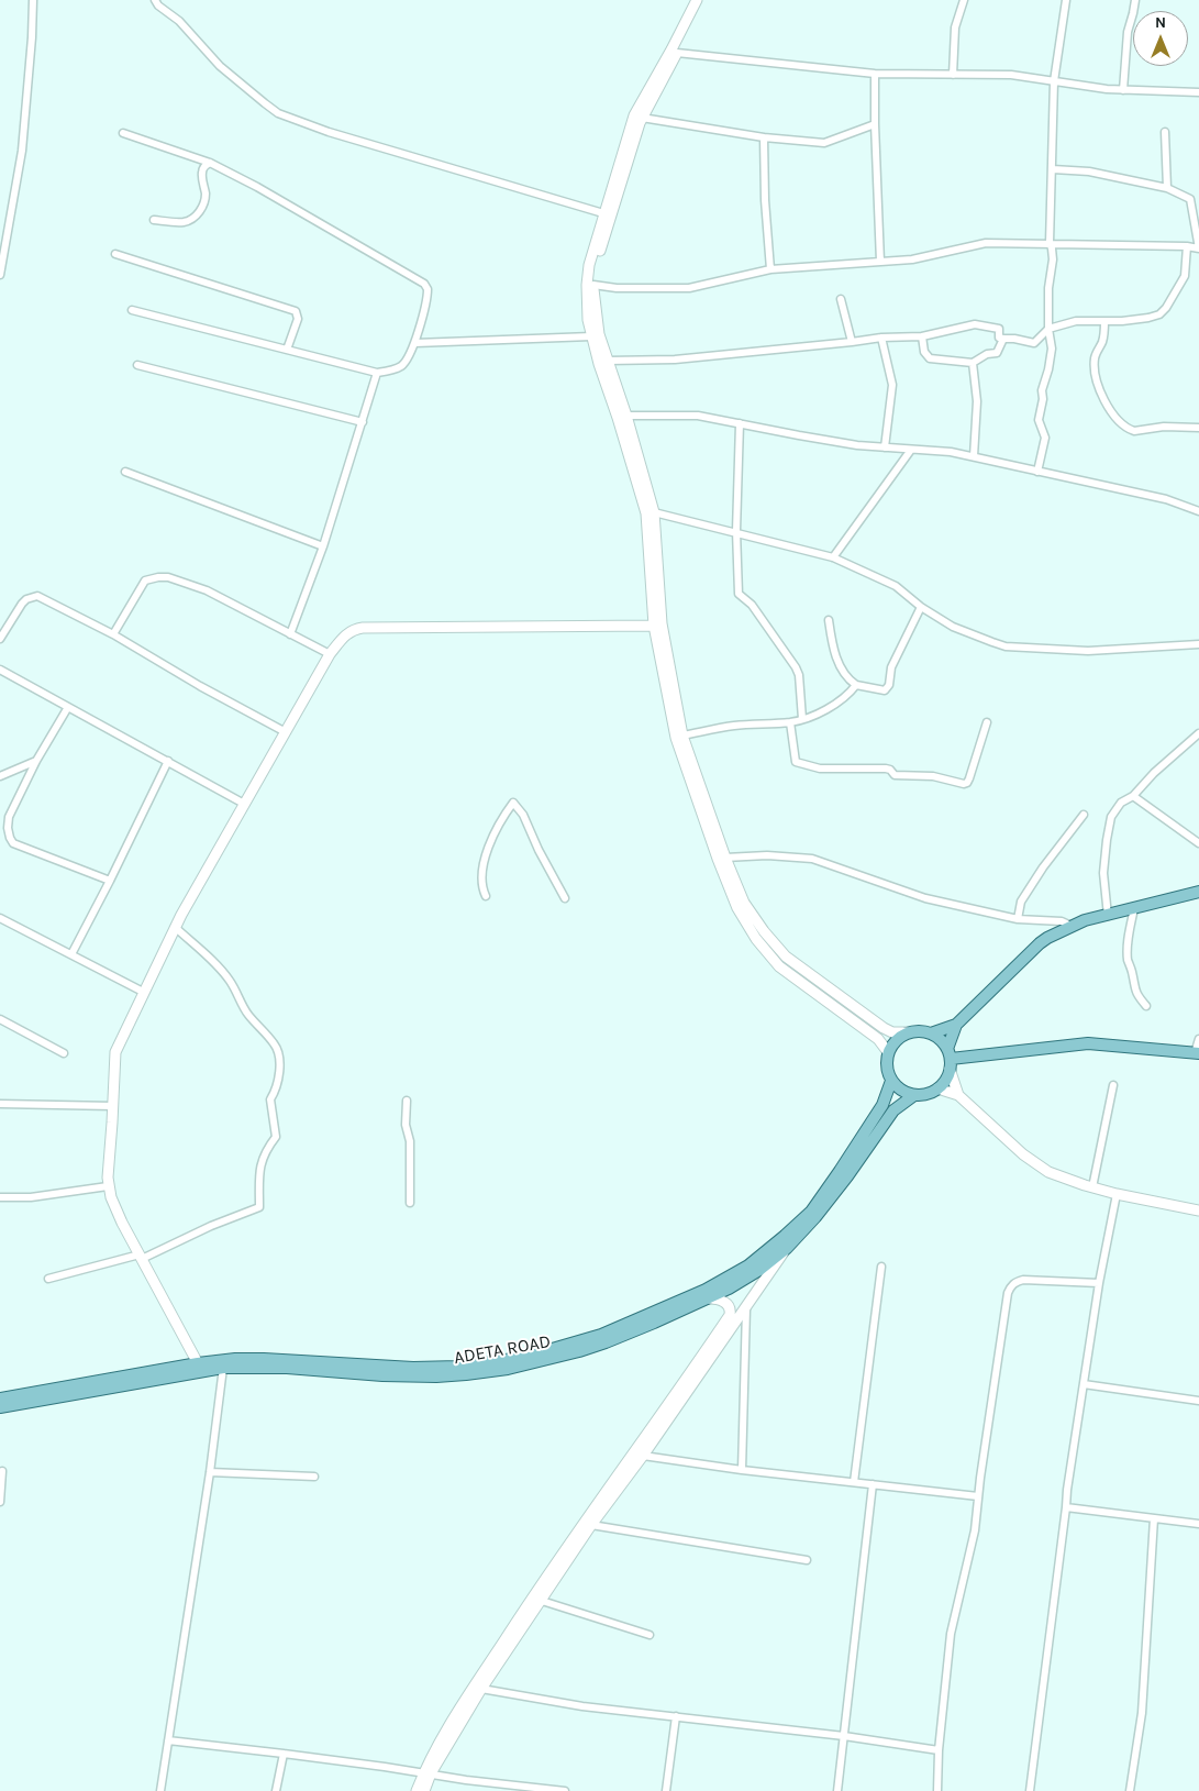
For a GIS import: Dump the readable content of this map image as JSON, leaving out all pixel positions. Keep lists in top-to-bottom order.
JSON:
{
  "streets": {
    "main road": ["ADETA ROAD"]
  },
  "north": "top"
}
